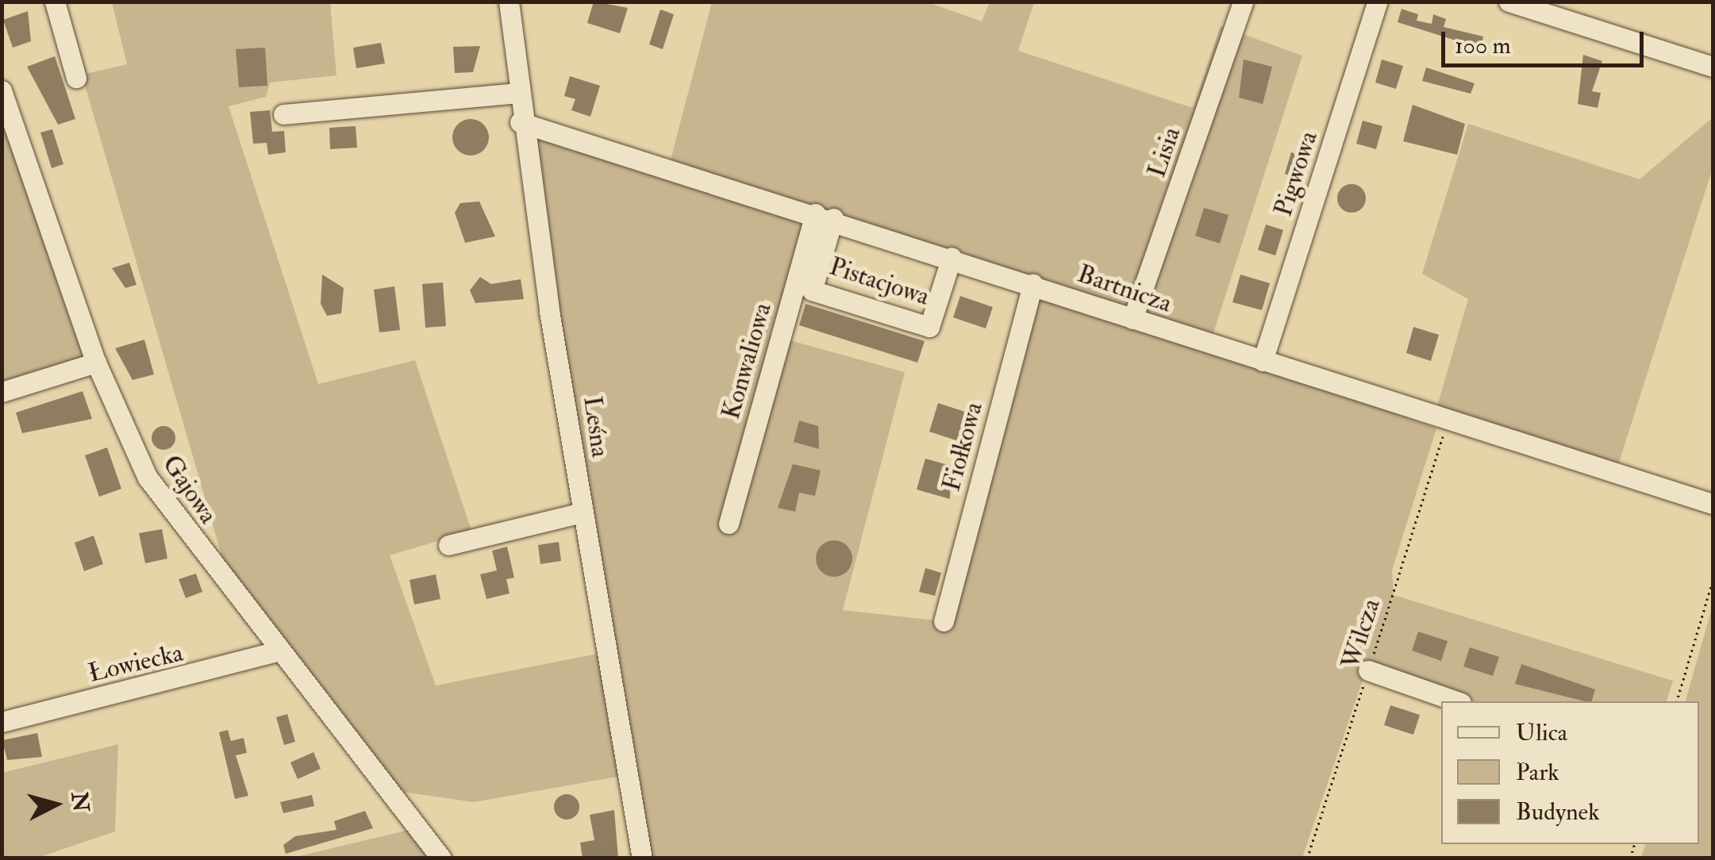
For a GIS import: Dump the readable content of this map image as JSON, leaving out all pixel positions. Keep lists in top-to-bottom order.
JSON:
{
  "streets": {
    "street": [
      "Lisia",
      "Pigwowa",
      "Pistacjowa",
      "Bartnicza",
      "Konwaliowa",
      "Leśna",
      "Fiołkowa",
      "Gajowa",
      "Łowiecka"
    ],
    "path": ["Wilcza"]
  },
  "crossings": [
    ["Lisia", "Bartnicza"],
    ["Pigwowa", "Bartnicza"],
    ["Pistacjowa", "Bartnicza"],
    ["Pistacjowa", "Konwaliowa"],
    ["Bartnicza", "Konwaliowa"],
    ["Bartnicza", "Leśna"],
    ["Bartnicza", "Fiołkowa"],
    ["Bartnicza", "Wilcza"],
    ["Gajowa", "Łowiecka"]
  ],
  "legend": ["Ulica", "Park", "Budynek"],
  "scale_bar": "100 m",
  "north": "right"
}
